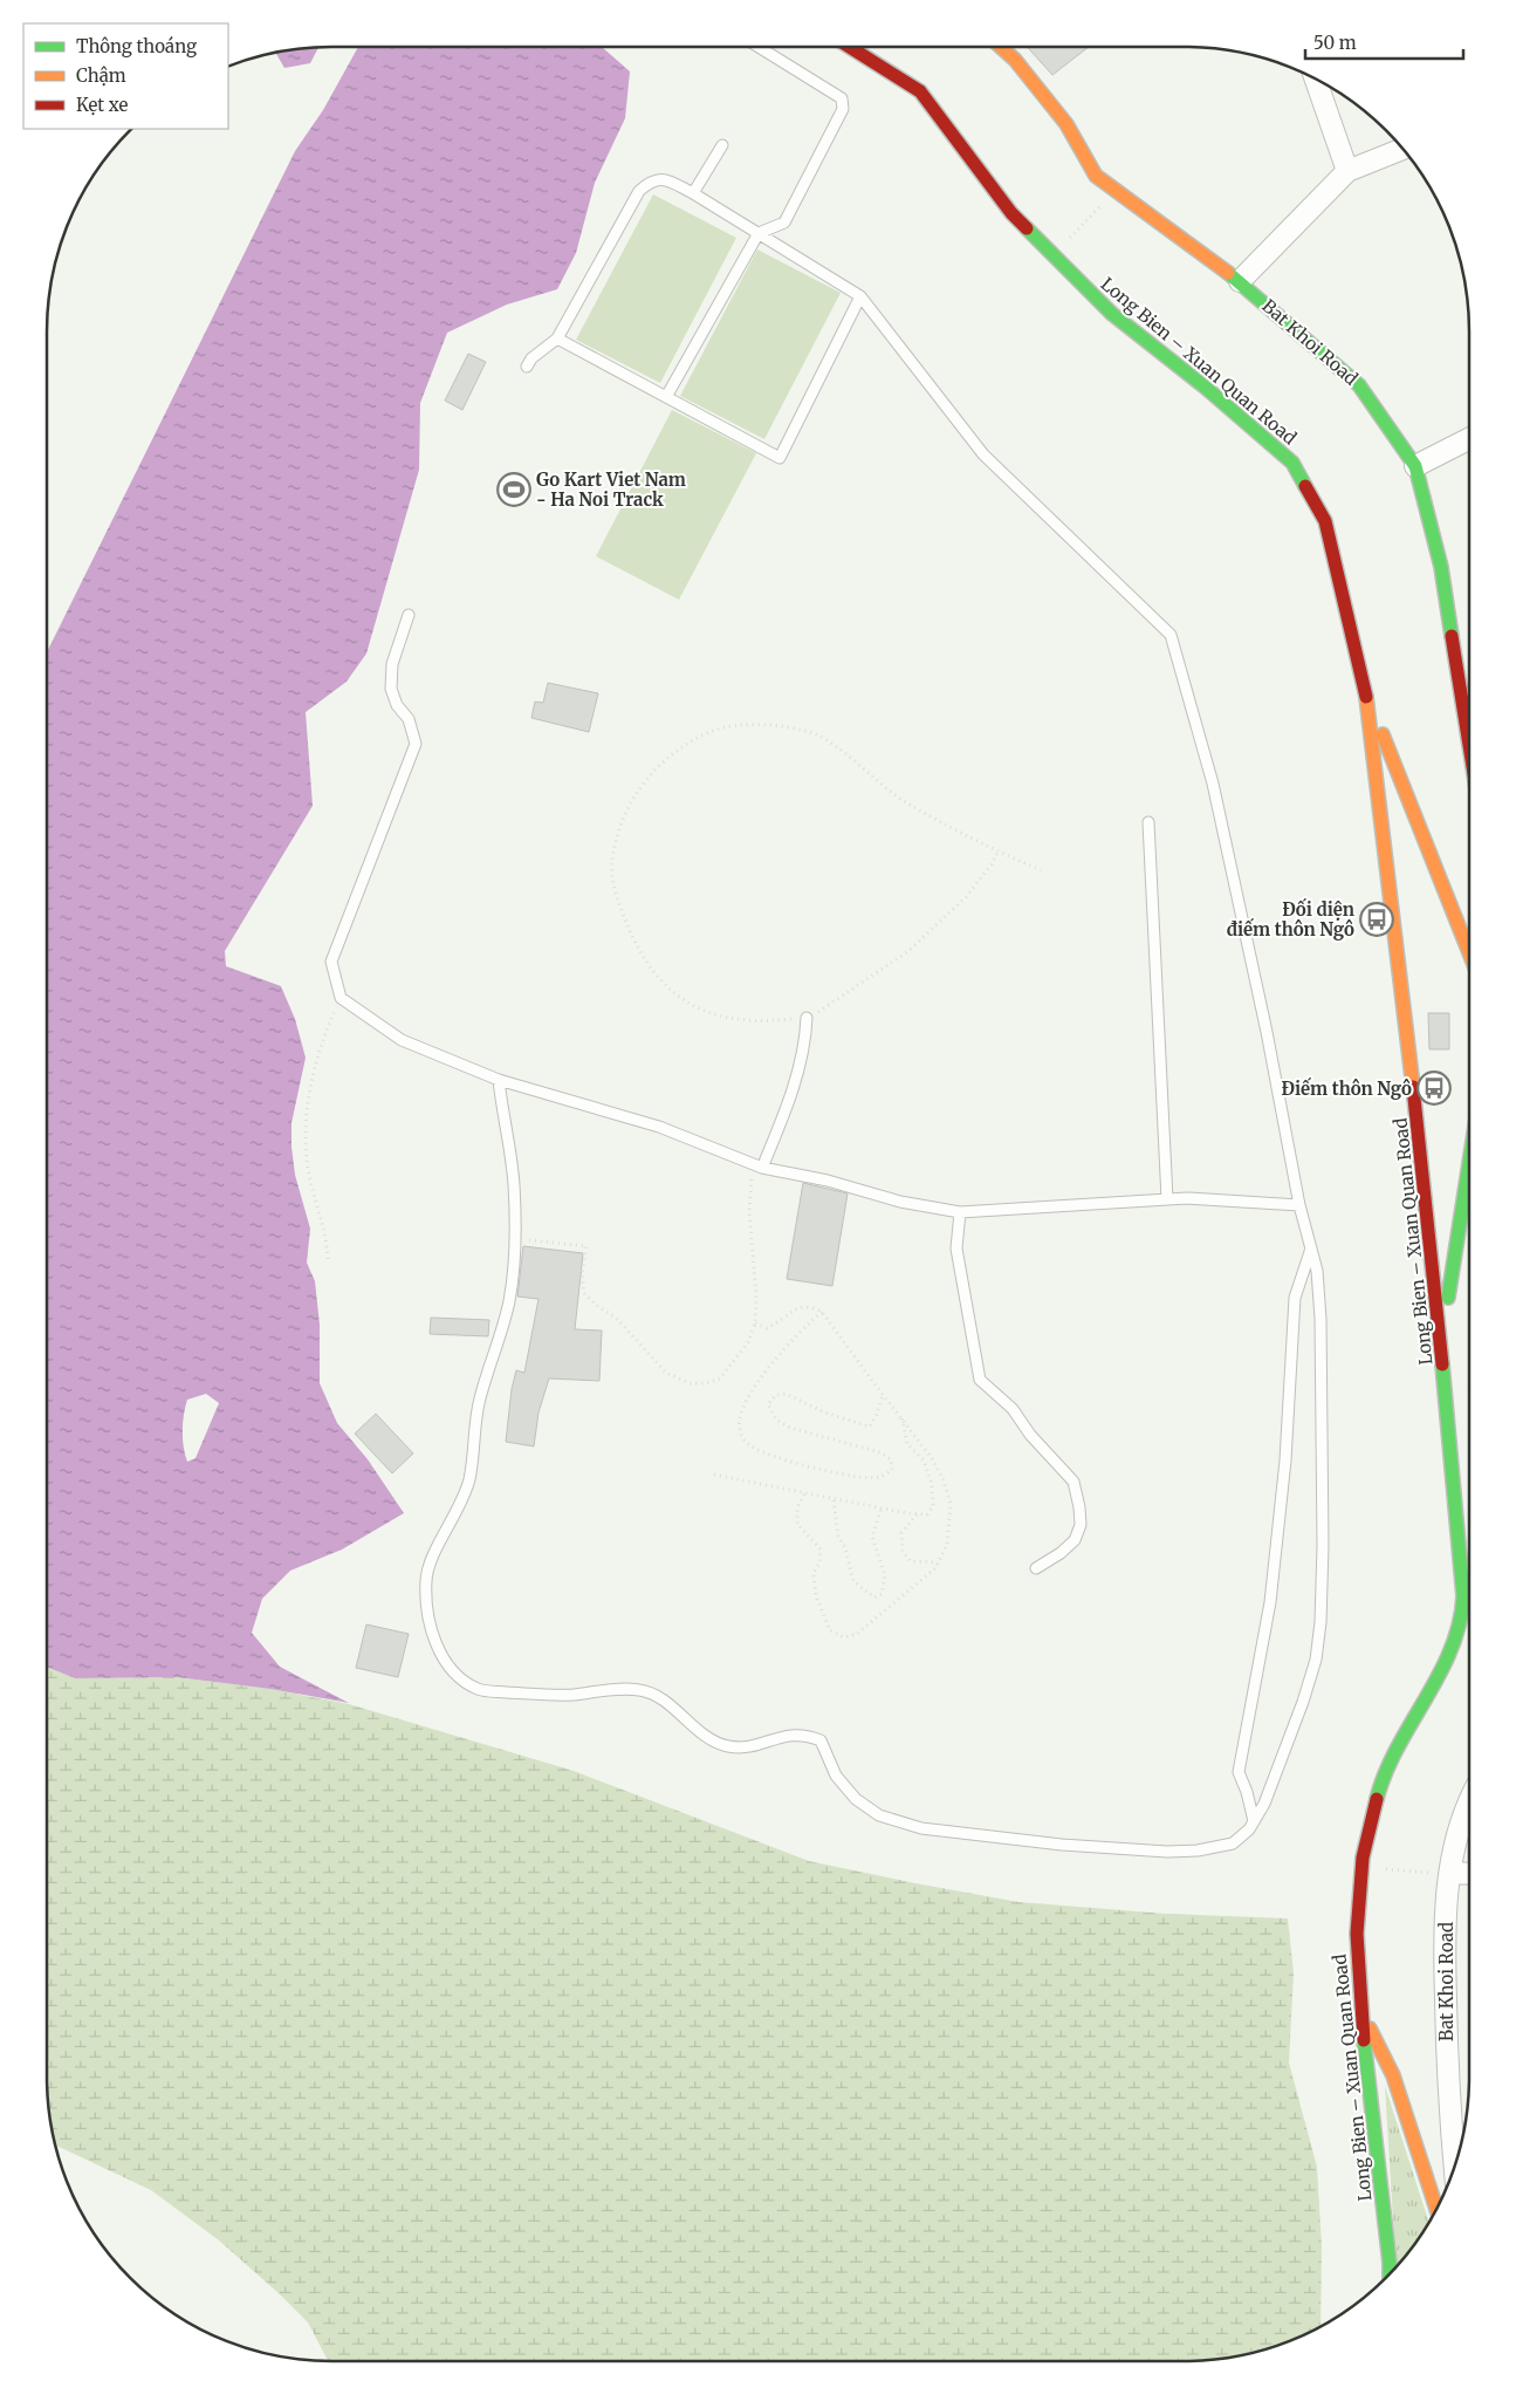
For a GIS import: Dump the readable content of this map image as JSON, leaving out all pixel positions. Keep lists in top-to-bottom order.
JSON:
{
  "streets": {
    "main road": ["Bat Khoi Road", "Long Bien – Xuan Quan Road"]
  },
  "places": {
    "sports": ["Go Kart Viet Nam - Ha Noi Track"],
    "bus stop": ["Đối diện điếm thôn Ngô", "Điếm thôn Ngô"]
  },
  "legend": ["Thông thoáng", "Chậm", "Kẹt xe"],
  "scale_bar": "50 m"
}
